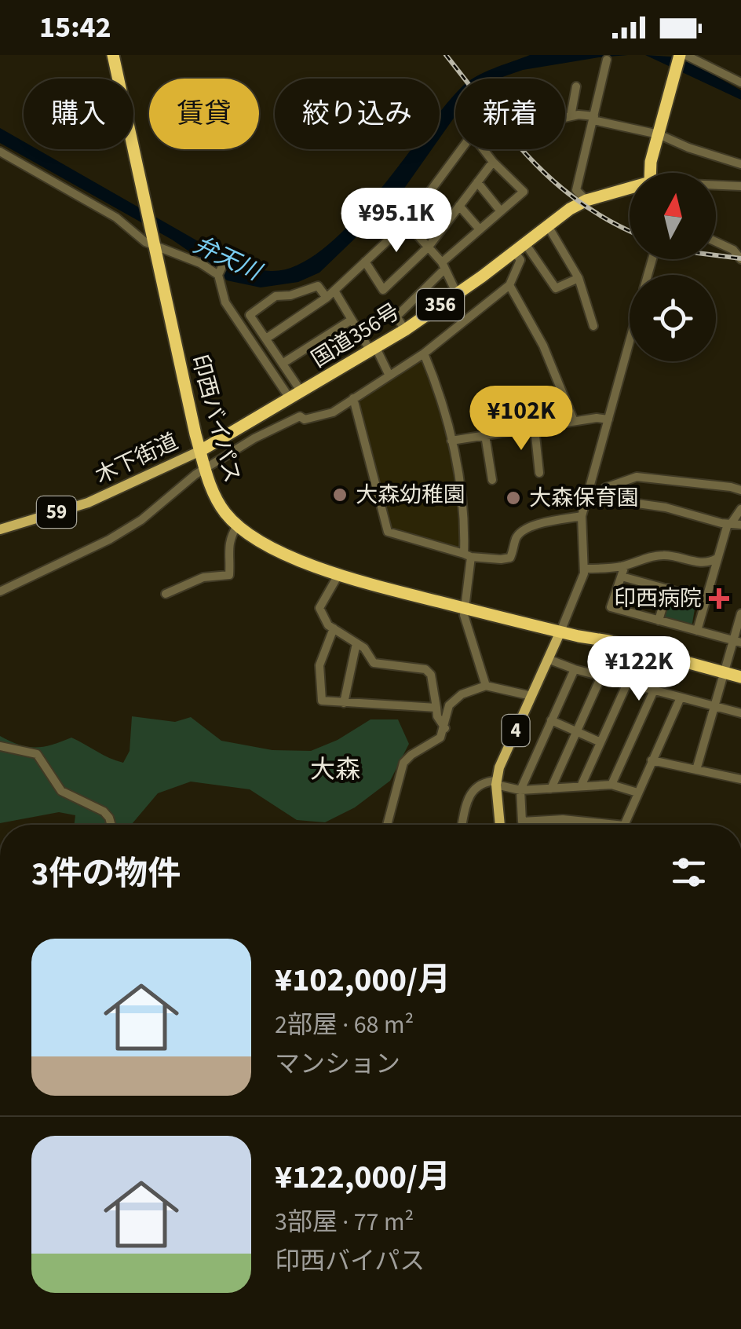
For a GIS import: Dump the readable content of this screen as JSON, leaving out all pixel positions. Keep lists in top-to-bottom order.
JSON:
{
  "streets": {
    "highway": ["356", "国道356号", "印西バイパス"],
    "main road": ["木下街道", "59", "4"]
  },
  "crossings": [
    ["国道356号", "印西バイパス"],
    ["国道356号", "木下街道"],
    ["印西バイパス", "木下街道"],
    ["印西バイパス", "4"]
  ],
  "districts": ["大森"],
  "water": ["弁天川"],
  "places": {
    "other": ["大森幼稚園", "大森保育園"],
    "health": ["印西病院"]
  },
  "north": "top",
  "page": {
    "status": "15:42",
    "chip": [
      "購入",
      "賃貸",
      "絞り込み",
      "新着"
    ],
    "price": ["¥95.1K", "¥102K", "¥122K"],
    "heading": "3件の物件",
    "list": [
      {
        "name": "¥102,000/月",
        "note": "2部屋 · 68 m² · マンション"
      },
      {
        "name": "¥122,000/月",
        "note": "3部屋 · 77 m² · 印西バイパス"
      }
    ]
  }
}
